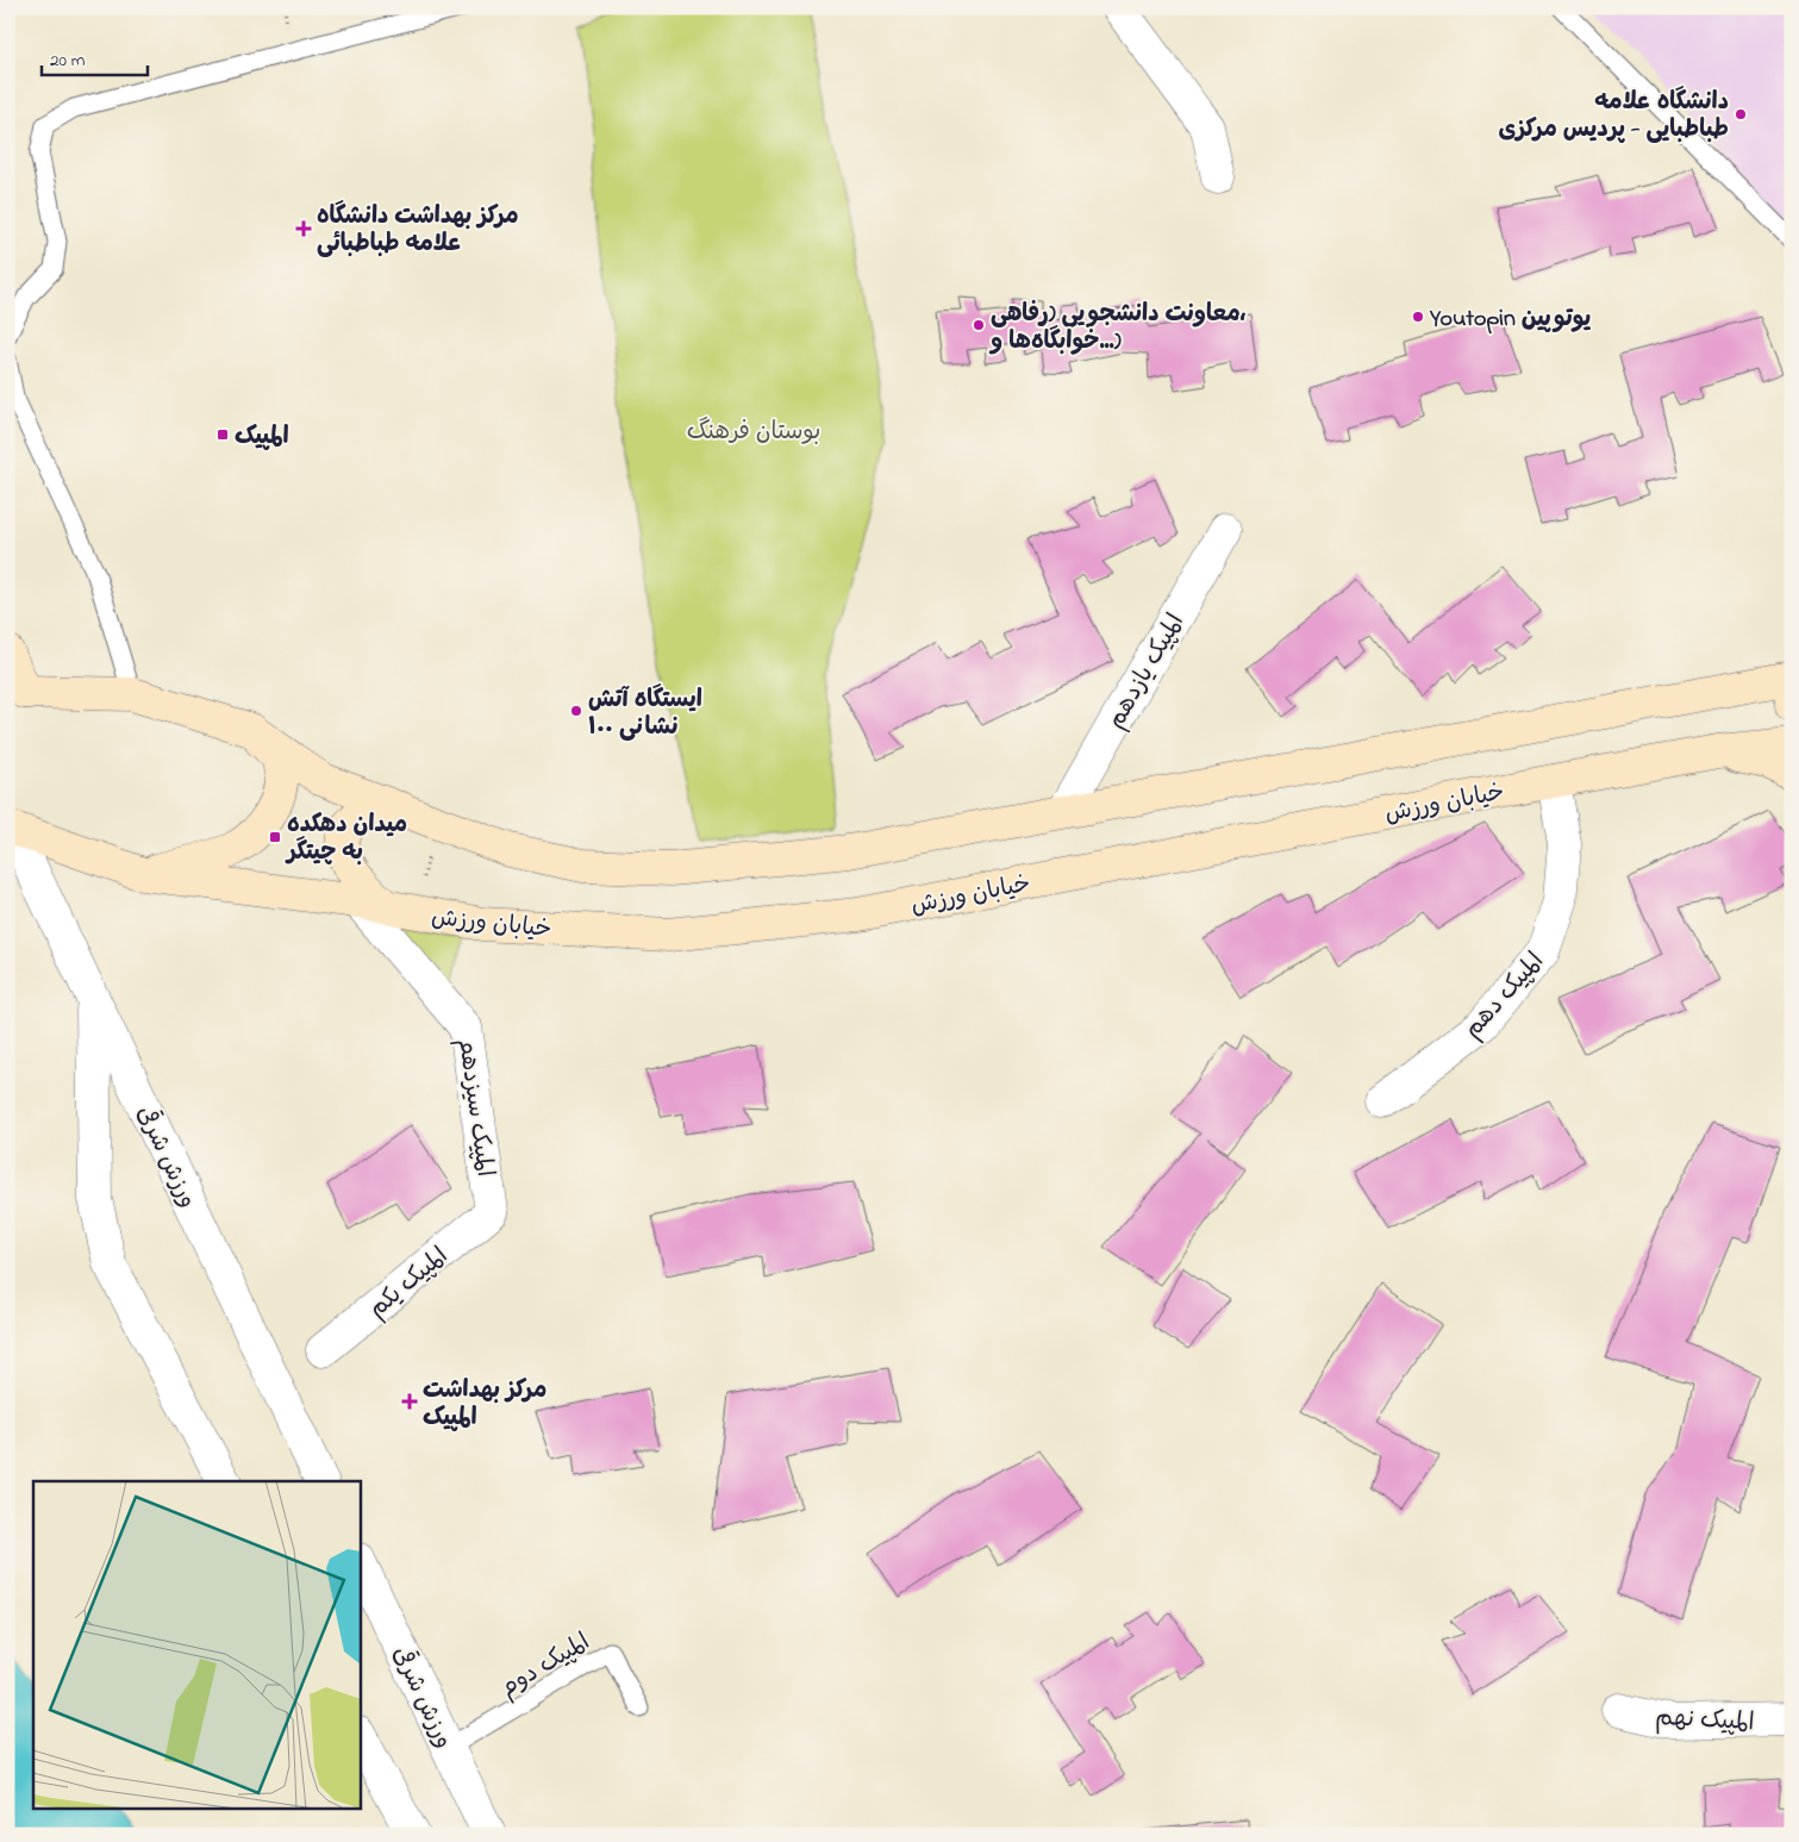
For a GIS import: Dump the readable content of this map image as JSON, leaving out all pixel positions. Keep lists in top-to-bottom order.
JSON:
{
  "streets": {
    "main road": ["خیابان ورزش"],
    "street": [
      "المپیک یازدهم",
      "المپیک دهم",
      "المپیک سیزدهم",
      "ورزش شرقی",
      "المپیک یکم",
      "المپیک نهم"
    ],
    "lane": ["المپیک دوم"]
  },
  "crossings": [
    ["خیابان ورزش", "المپیک دهم"],
    ["خیابان ورزش", "المپیک سیزدهم"],
    ["خیابان ورزش", "ورزش شرقی"],
    ["المپیک سیزدهم", "المپیک یکم"],
    ["ورزش شرقی", "المپیک دوم"]
  ],
  "parks": ["بوستان فرهنگ"],
  "places": {
    "other": [
      "دانشگاه علامه طباطبایی - پردیس مرکزی",
      "Youtopin یوتوپین",
      "معاونت دانشجویی (رفاهی، خوابگاه‌ها و...)",
      "ایستگاه آتش نشانی ۱۰۰"
    ],
    "health": ["مرکز بهداشت دانشگاه علامه طباطبائی", "مرکز بهداشت المپیک"],
    "transit": ["المپیک", "میدان دهکده به چیتگر"]
  },
  "scale_bar": "20 m"
}
